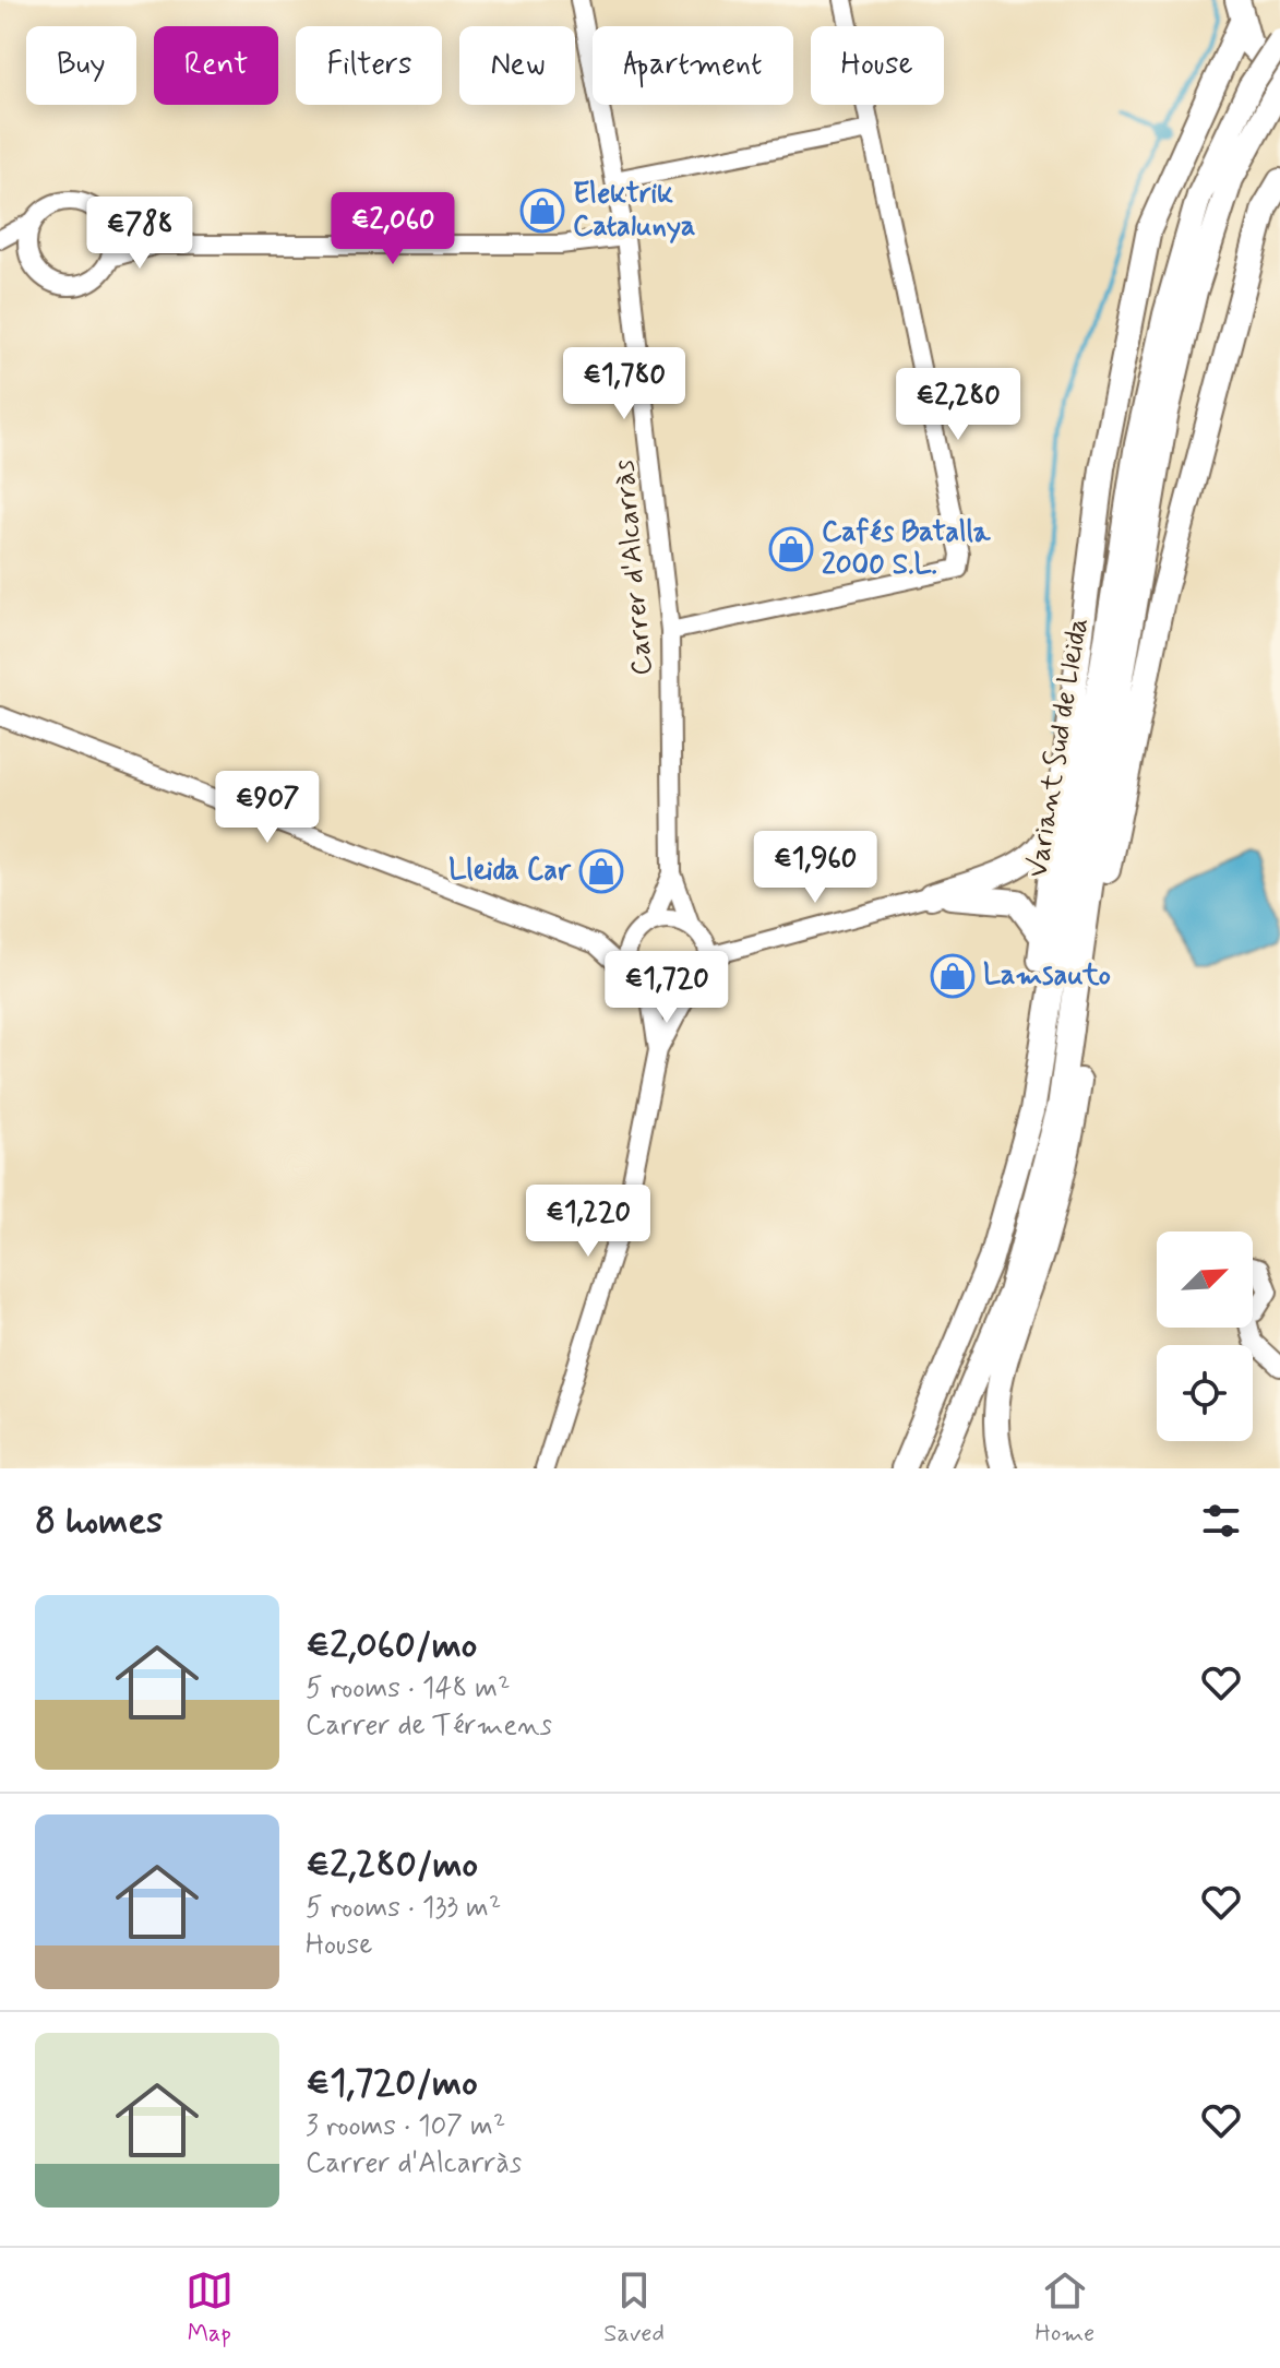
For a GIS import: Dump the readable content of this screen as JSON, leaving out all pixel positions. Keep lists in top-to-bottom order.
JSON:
{
  "streets": {
    "highway": ["Variant Sud de Lleida"],
    "street": ["Carrer d'Alcarràs"]
  },
  "places": {
    "shop": [
      "Elektrik Catalunya",
      "Cafés Batalla 2000 S.L.",
      "Lleida Car",
      "Lamsauto"
    ]
  },
  "north": "top right",
  "page": {
    "chip": [
      "Buy",
      "Rent",
      "Filters",
      "New",
      "Apartment",
      "House"
    ],
    "price": [
      "€2,060",
      "€788",
      "€1,780",
      "€2,280",
      "€907",
      "€1,960",
      "€1,720",
      "€1,220"
    ],
    "heading": "8 homes",
    "list": [
      {
        "name": "€2,060/mo",
        "note": "5 rooms · 148 m² · Carrer de Térmens"
      },
      {
        "name": "€2,280/mo",
        "note": "5 rooms · 133 m² · House"
      },
      {
        "name": "€1,720/mo",
        "note": "3 rooms · 107 m² · Carrer d'Alcarràs"
      }
    ],
    "tabs": ["Map", "Saved", "Home"]
  }
}
